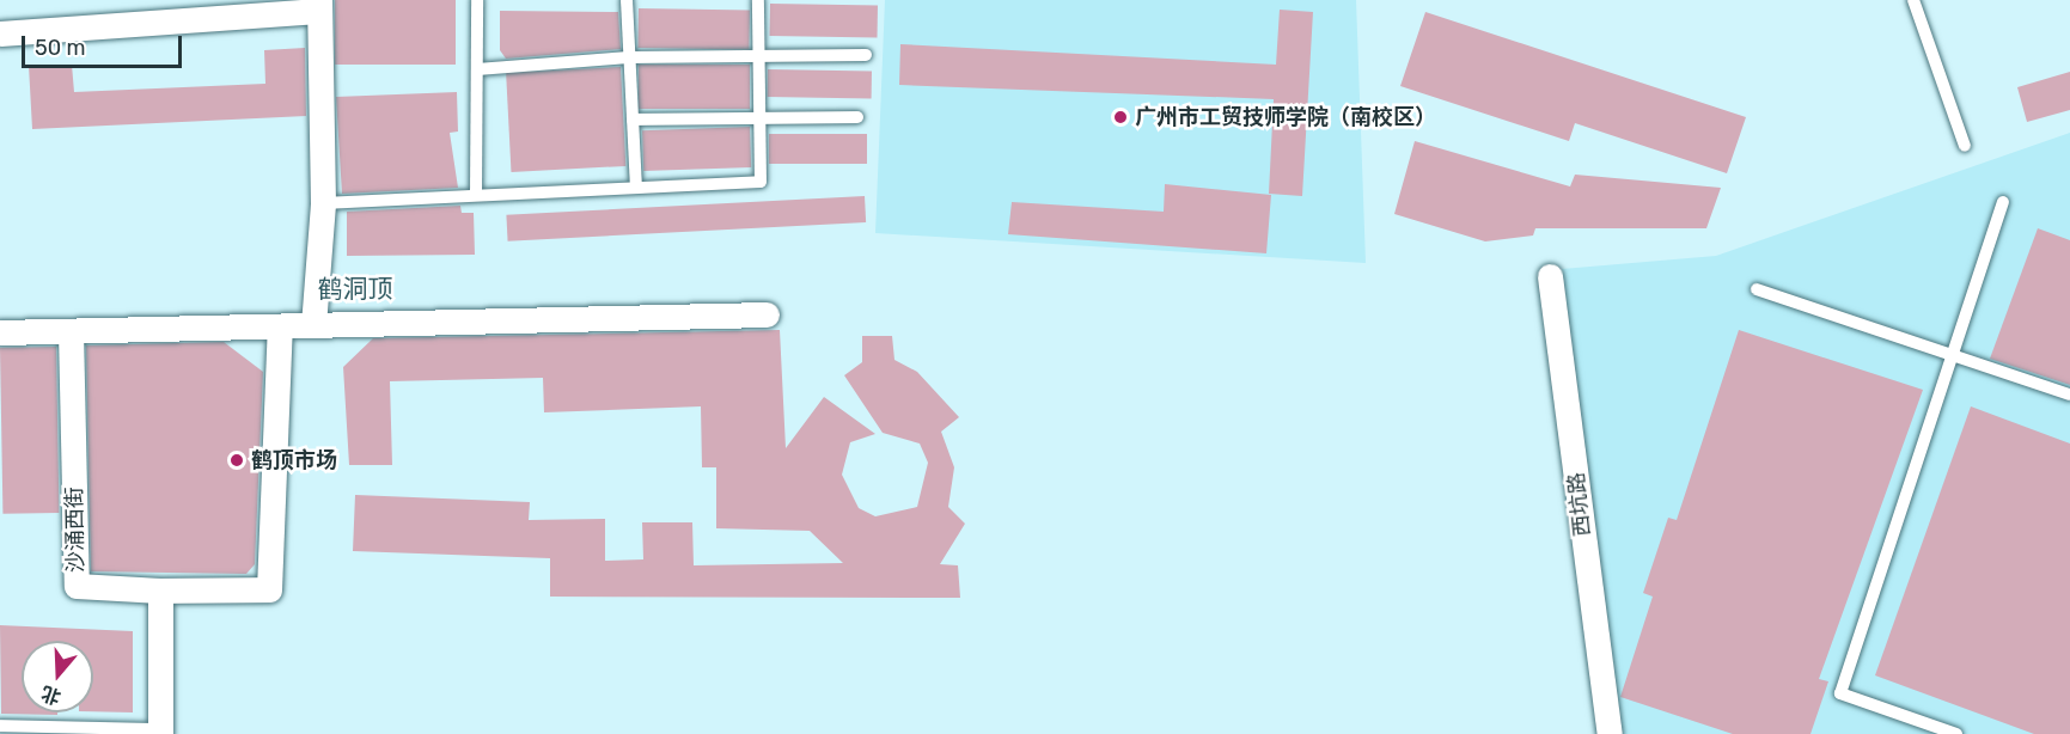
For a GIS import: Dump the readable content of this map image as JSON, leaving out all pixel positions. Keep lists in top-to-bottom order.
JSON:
{
  "streets": {
    "street": ["西坑路", "沙涌西街"]
  },
  "districts": ["鹤洞顶"],
  "places": ["广州市工贸技师学院（南校区）", "鹤顶市场"],
  "scale_bar": "50 m",
  "north": "bottom"
}
